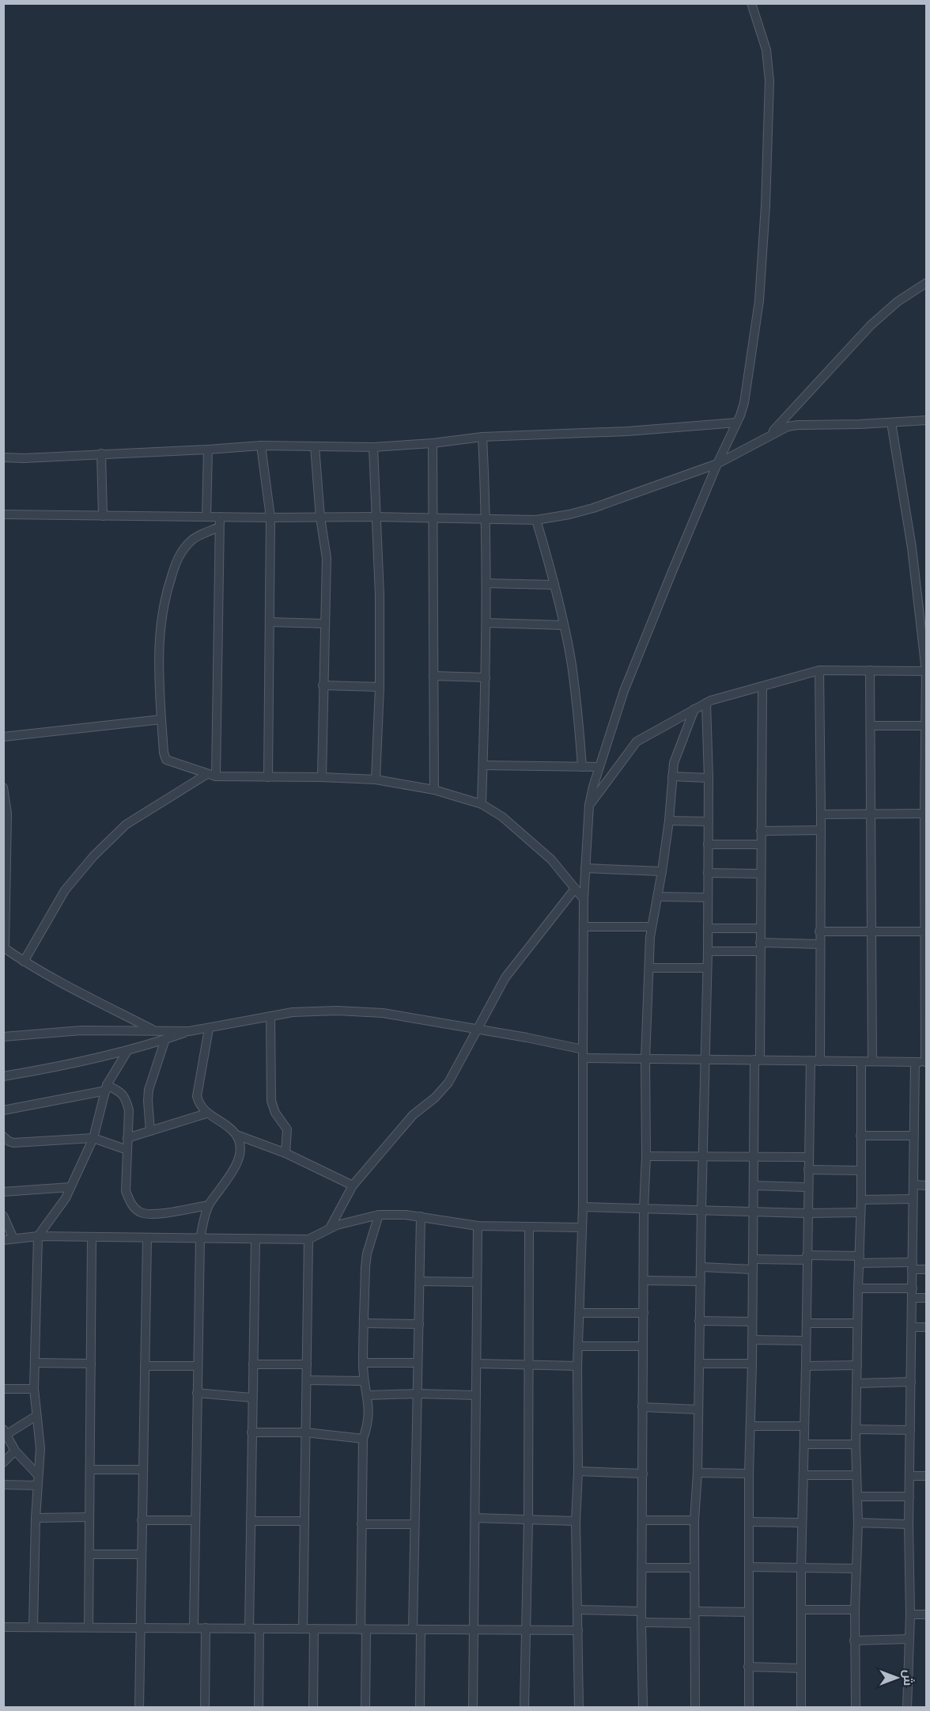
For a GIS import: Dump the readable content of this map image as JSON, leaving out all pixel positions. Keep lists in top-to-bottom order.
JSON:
{
  "north": "right"
}
